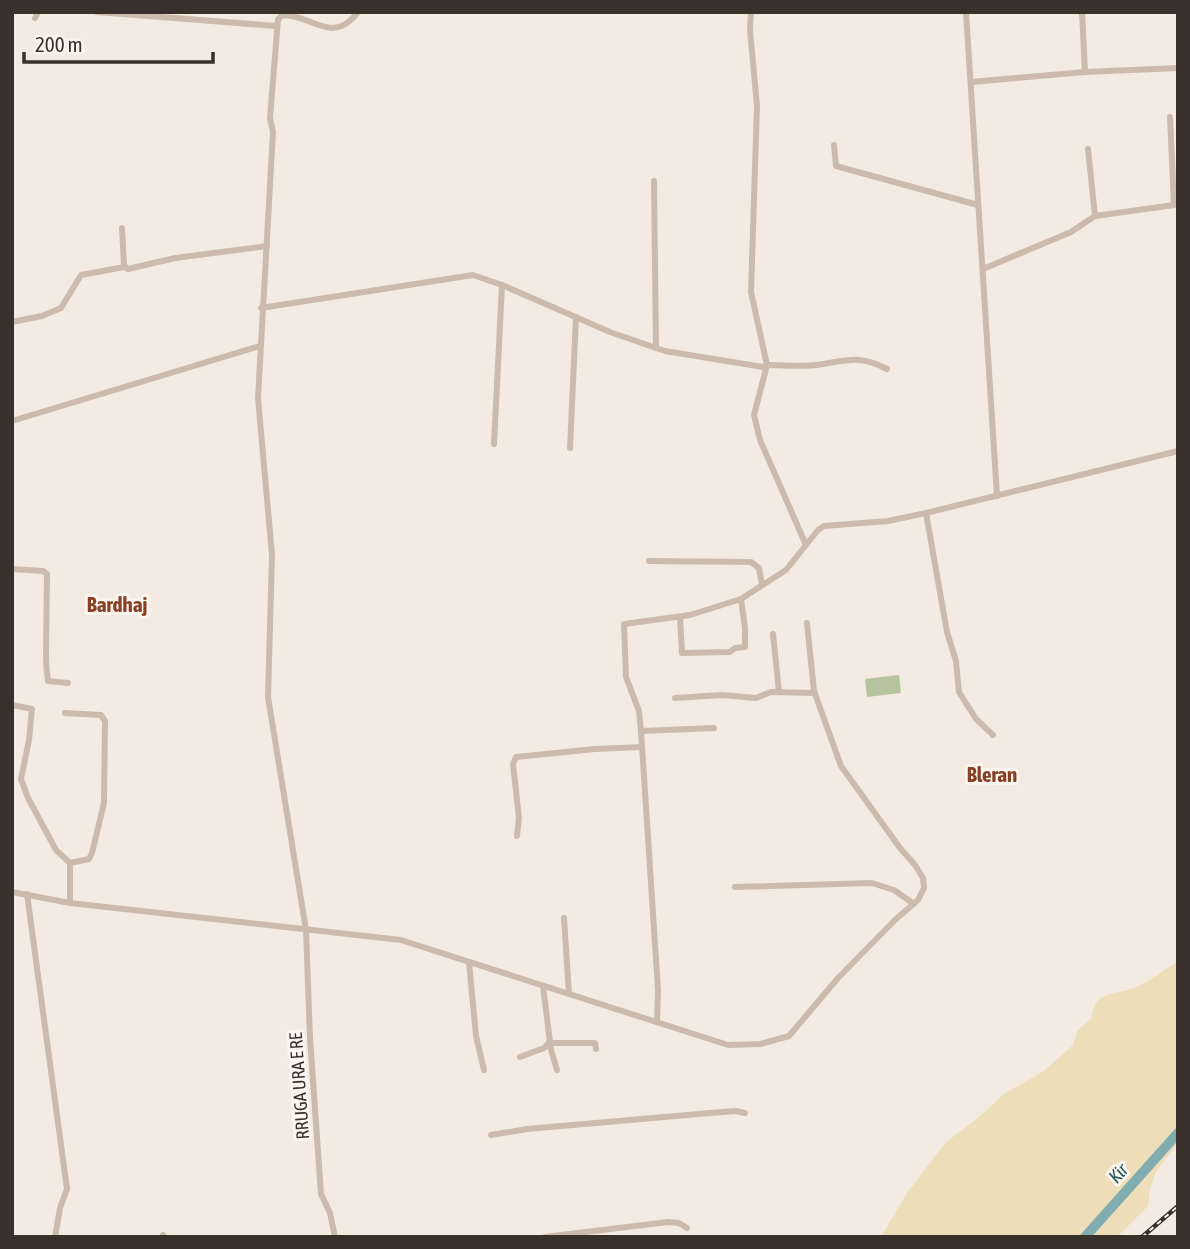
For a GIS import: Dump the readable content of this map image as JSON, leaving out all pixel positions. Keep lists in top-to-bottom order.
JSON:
{
  "streets": {
    "street": ["RRUGA URA E RE"]
  },
  "districts": ["Bardhaj", "Bleran"],
  "water": ["Kir"],
  "scale_bar": "200 m"
}
